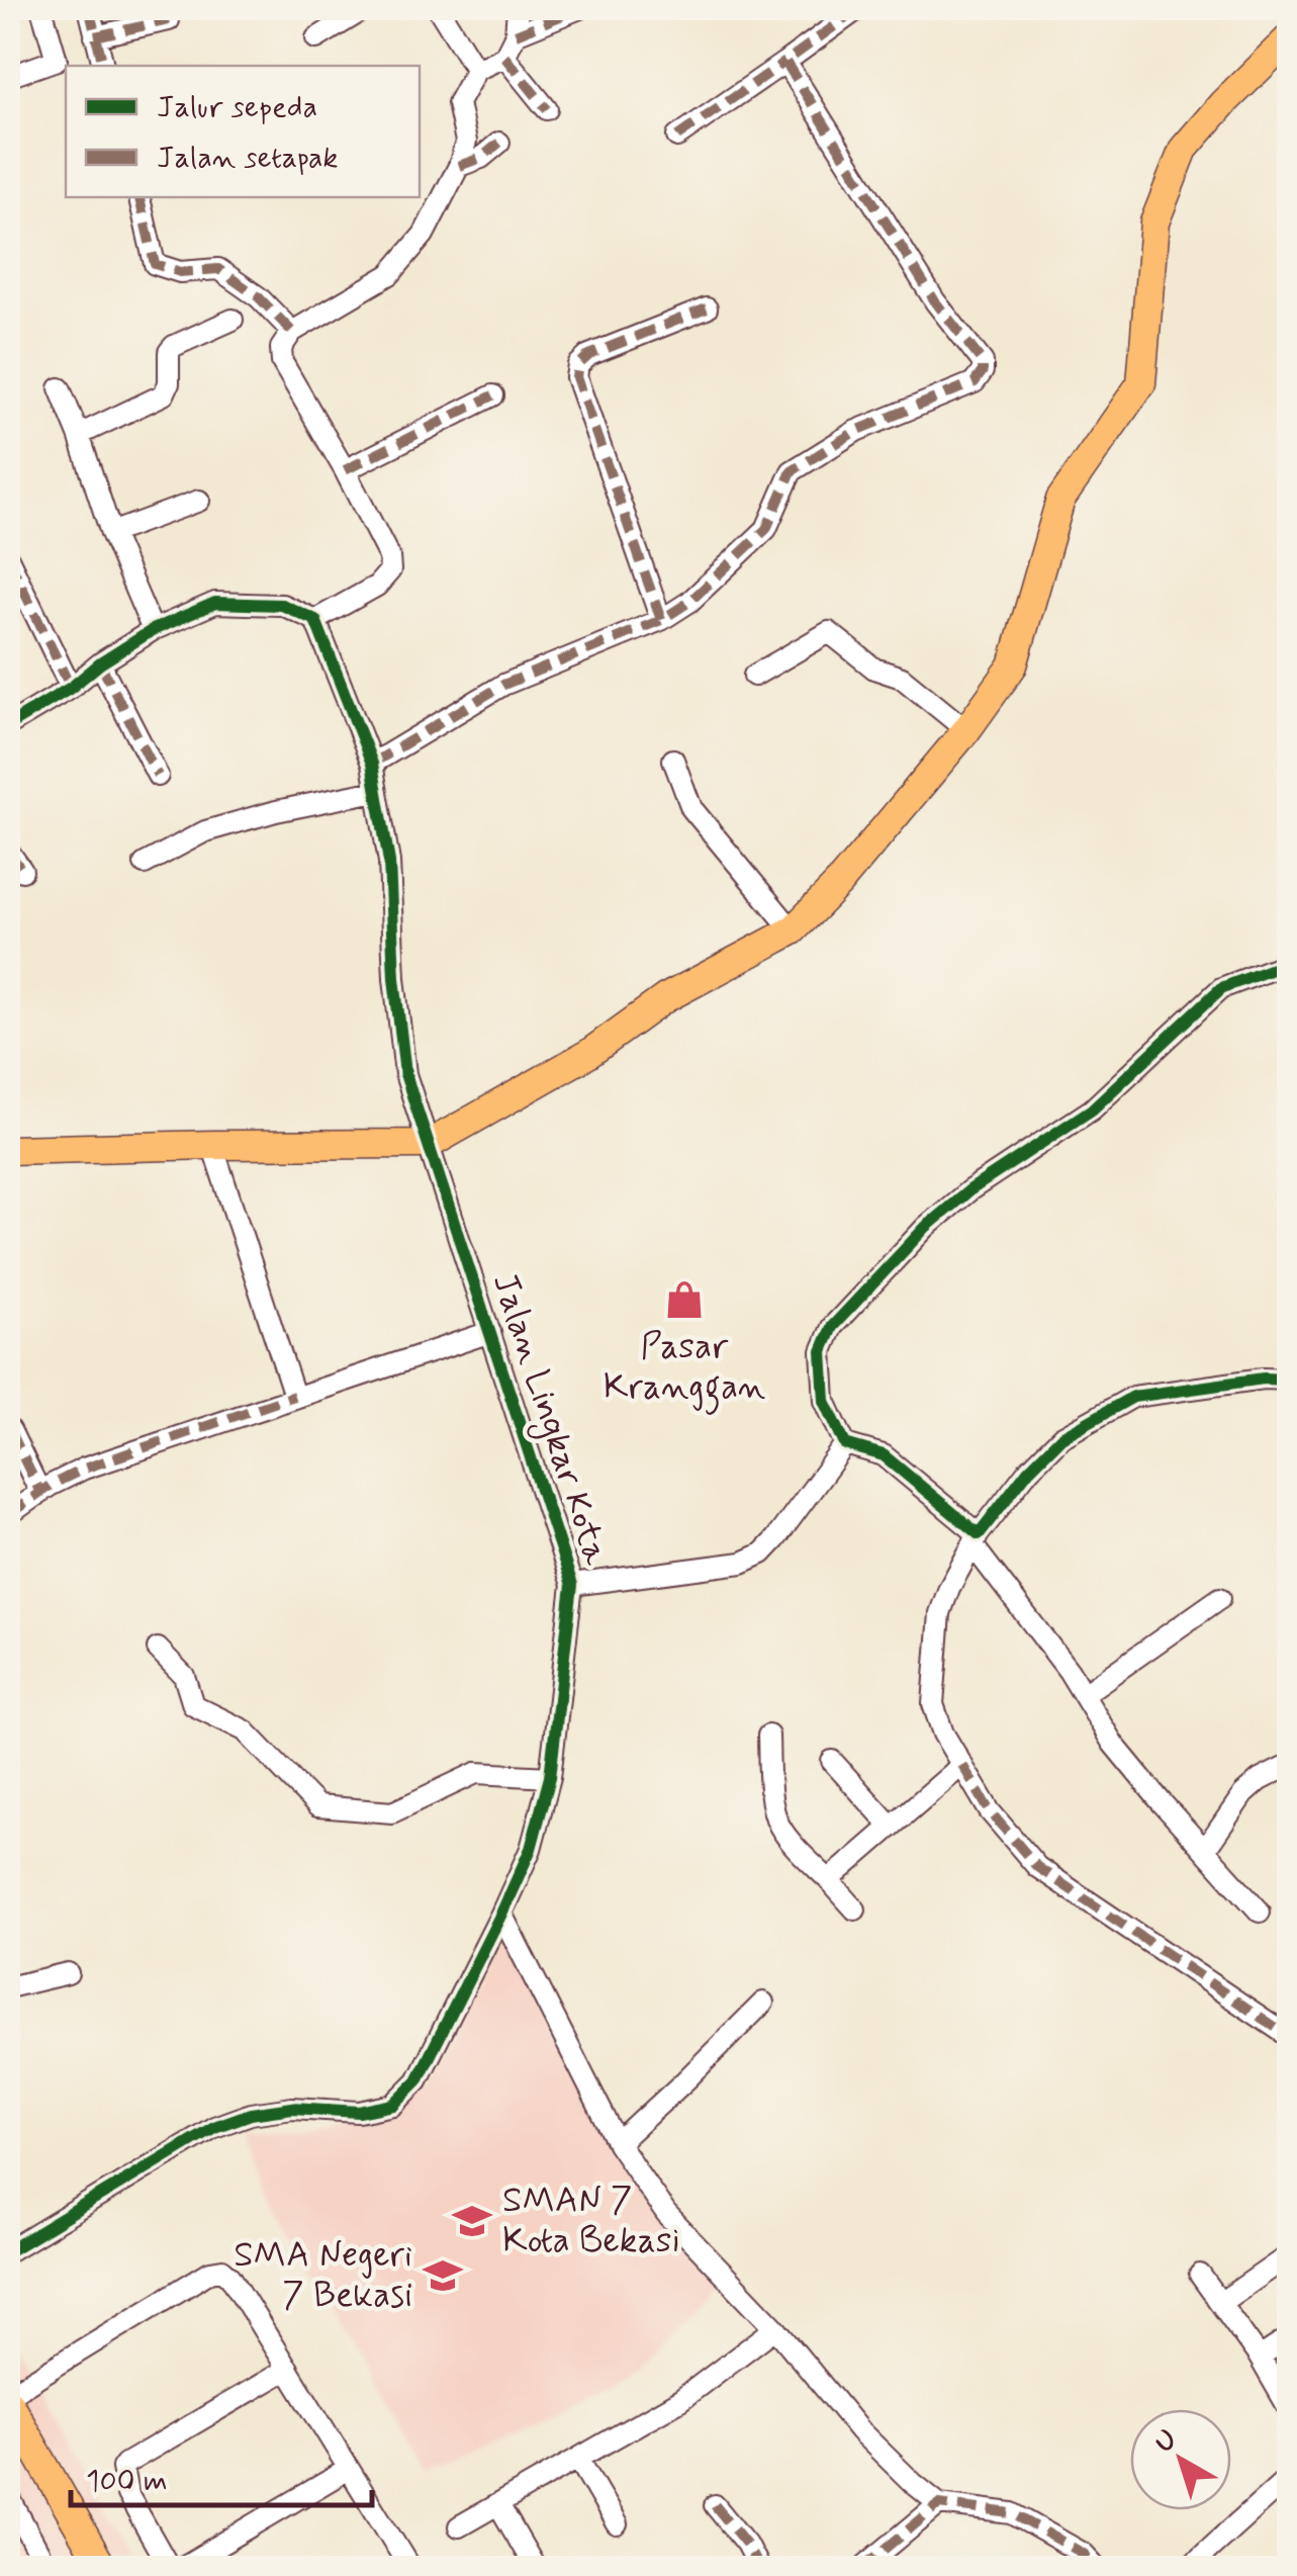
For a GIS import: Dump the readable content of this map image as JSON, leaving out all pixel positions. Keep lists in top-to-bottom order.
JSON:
{
  "streets": {
    "street": ["Jalan Lingkar Kota"]
  },
  "places": {
    "shop": ["Pasar Kranggan"],
    "school or university": ["SMAN 7 Kota Bekasi", "SMA Negeri 7 Bekasi"]
  },
  "legend": ["Jalur sepeda", "Jalan setapak"],
  "scale_bar": "100 m",
  "north": "top left"
}
